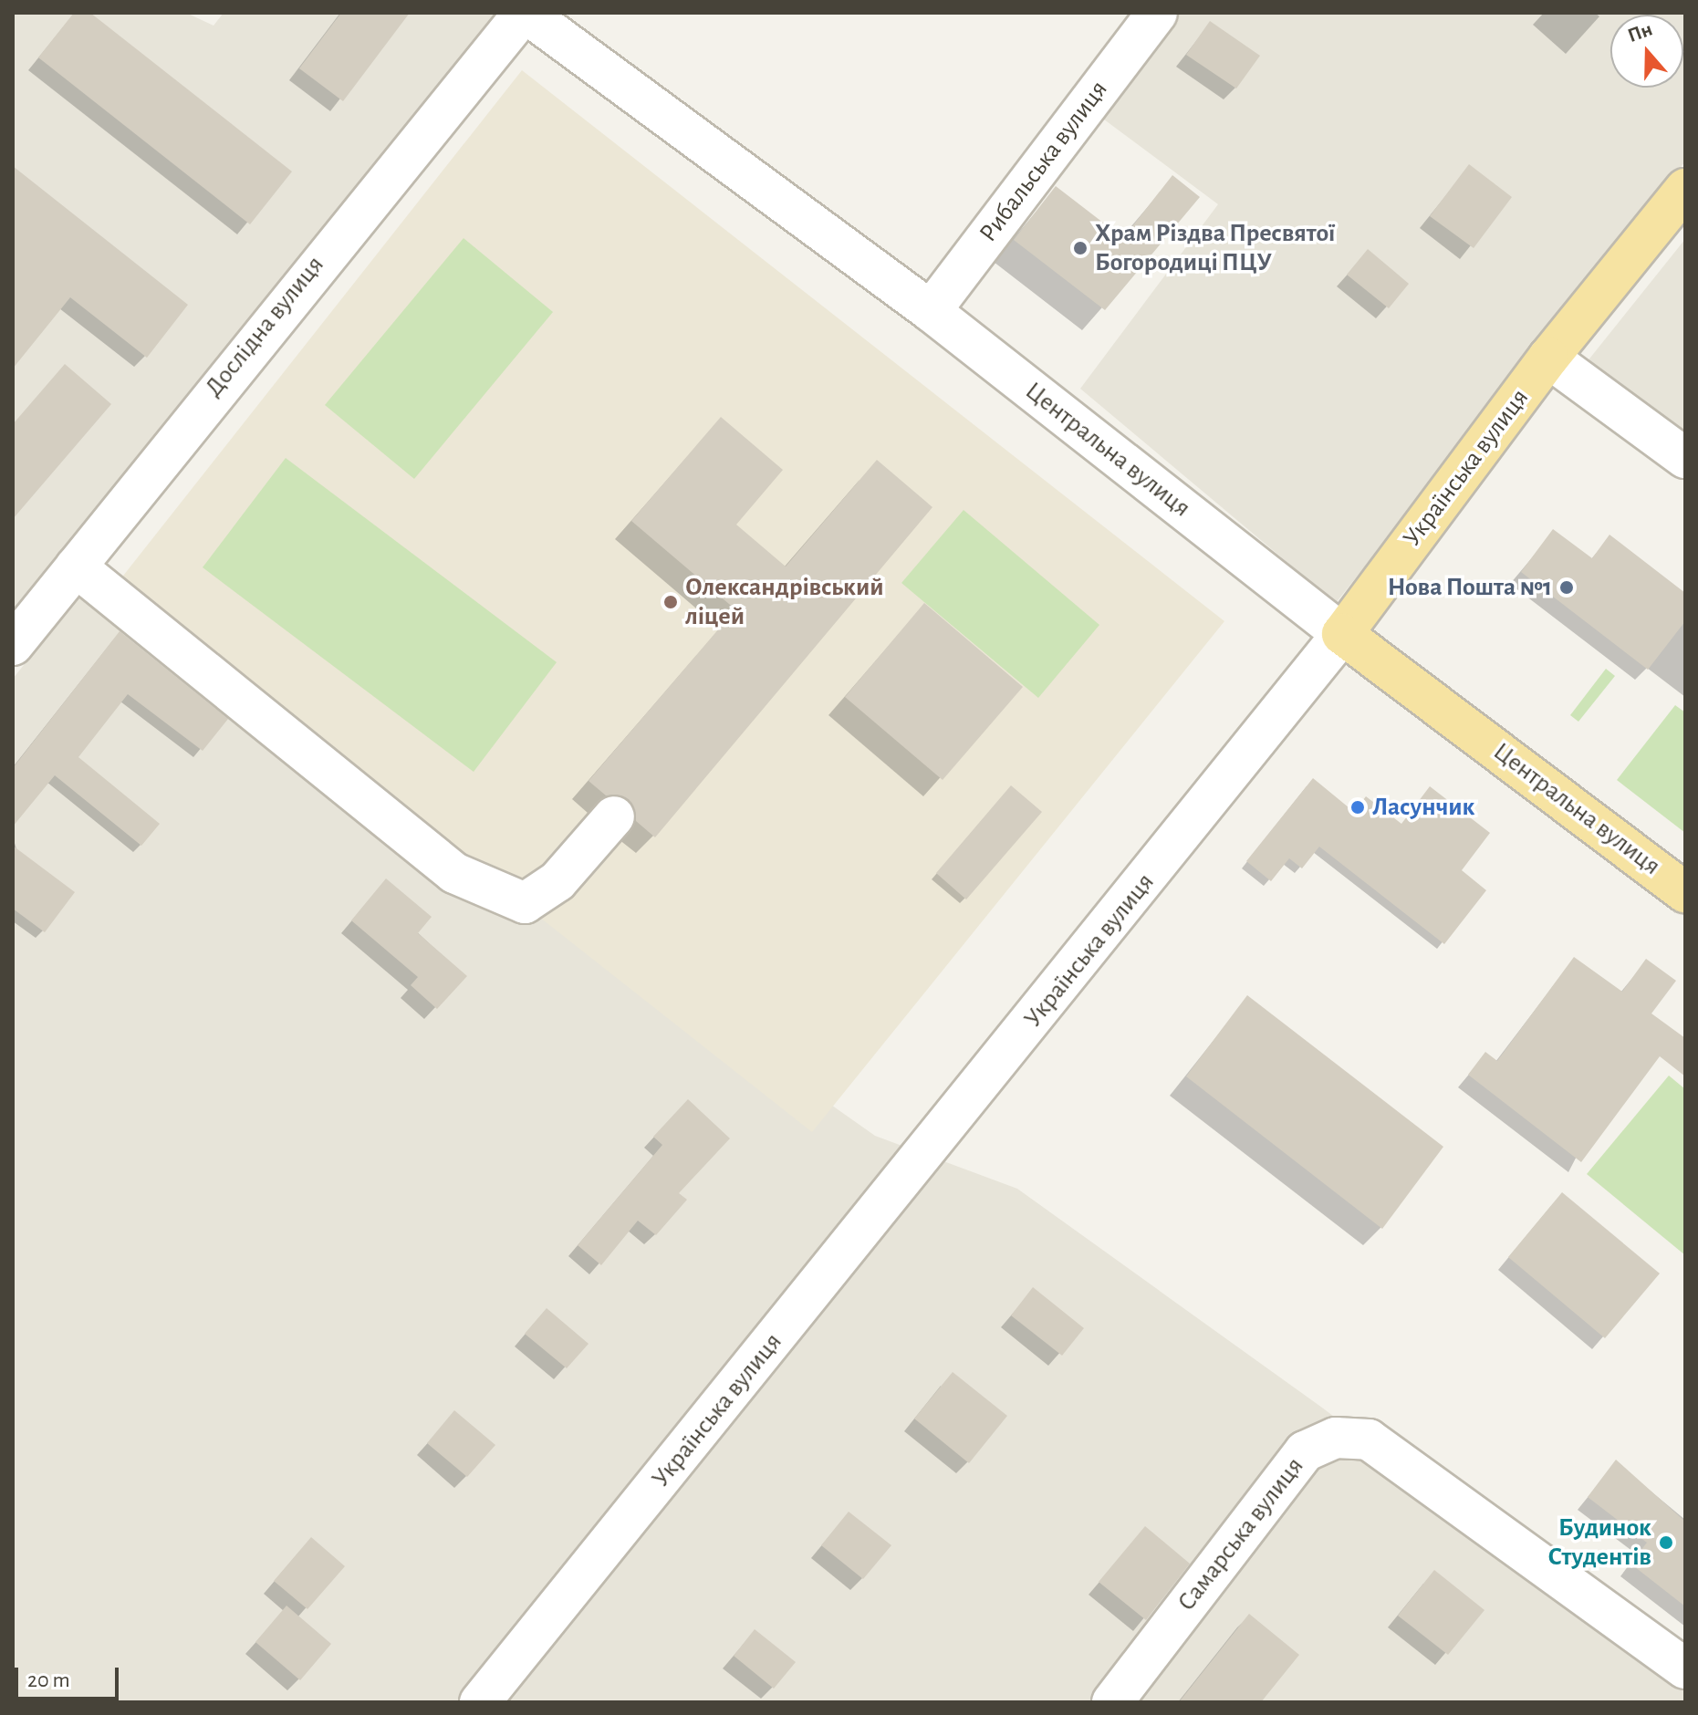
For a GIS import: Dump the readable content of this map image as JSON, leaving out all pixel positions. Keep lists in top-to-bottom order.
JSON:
{
  "streets": {
    "main road": ["Центральна вулиця", "Українська вулиця"],
    "street": ["Рибальська вулиця", "Дослідна вулиця", "Самарська вулиця"]
  },
  "crossings": [
    ["Рибальська вулиця", "Центральна вулиця"],
    ["Дослідна вулиця", "Центральна вулиця"],
    ["Центральна вулиця", "Українська вулиця"]
  ],
  "places": [
    "Храм Різдва Пресвятої Богородиці ПЦУ",
    "Нова Пошта №1",
    "Олександрівський ліцей",
    "Ласунчик",
    "Будинок Студентів"
  ],
  "scale_bar": "20 m",
  "north": "top"
}
